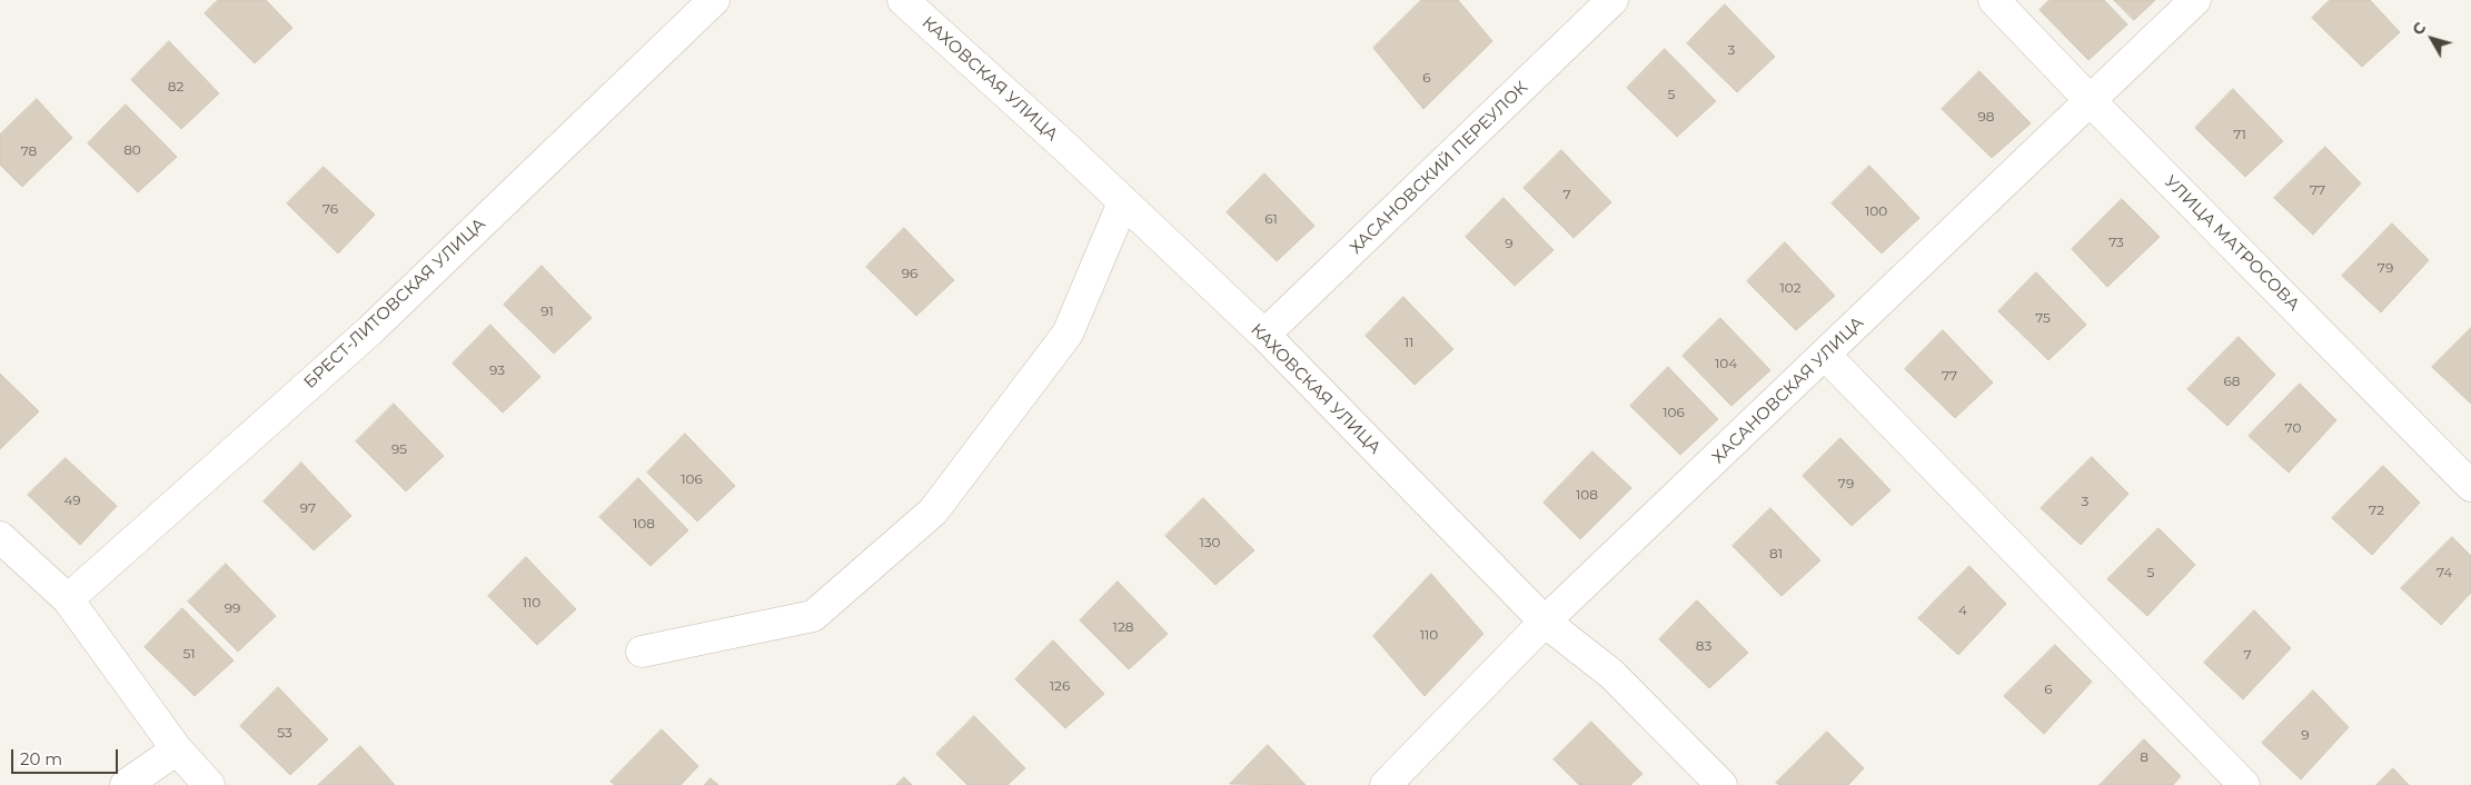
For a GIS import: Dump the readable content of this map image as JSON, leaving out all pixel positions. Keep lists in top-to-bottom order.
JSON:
{
  "streets": {
    "street": [
      "КАХОВСКАЯ УЛИЦА",
      "ХАСАНОВСКИЙ ПЕРЕУЛОК",
      "УЛИЦА МАТРОСОВА",
      "БРЕСТ-ЛИТОВСКАЯ УЛИЦА",
      "ХАСАНОВСКАЯ УЛИЦА"
    ]
  },
  "crossings": [
    ["КАХОВСКАЯ УЛИЦА", "ХАСАНОВСКИЙ ПЕРЕУЛОК"],
    ["КАХОВСКАЯ УЛИЦА", "ХАСАНОВСКАЯ УЛИЦА"],
    ["УЛИЦА МАТРОСОВА", "ХАСАНОВСКАЯ УЛИЦА"]
  ],
  "house_numbers": [
    "3",
    "6",
    "82",
    "5",
    "98",
    "71",
    "80",
    "78",
    "77",
    "7",
    "76",
    "100",
    "61",
    "73",
    "9",
    "79",
    "96",
    "102",
    "91",
    "75",
    "11",
    "104",
    "93",
    "77",
    "68",
    "106",
    "70",
    "95",
    "106",
    "79",
    "108",
    "49",
    "3",
    "97",
    "72",
    "108",
    "130",
    "81",
    "5",
    "74",
    "110",
    "99",
    "4",
    "128",
    "110",
    "83",
    "51",
    "7",
    "126",
    "6",
    "53",
    "9",
    "8"
  ],
  "scale_bar": "20 m",
  "north": "top left"
}
